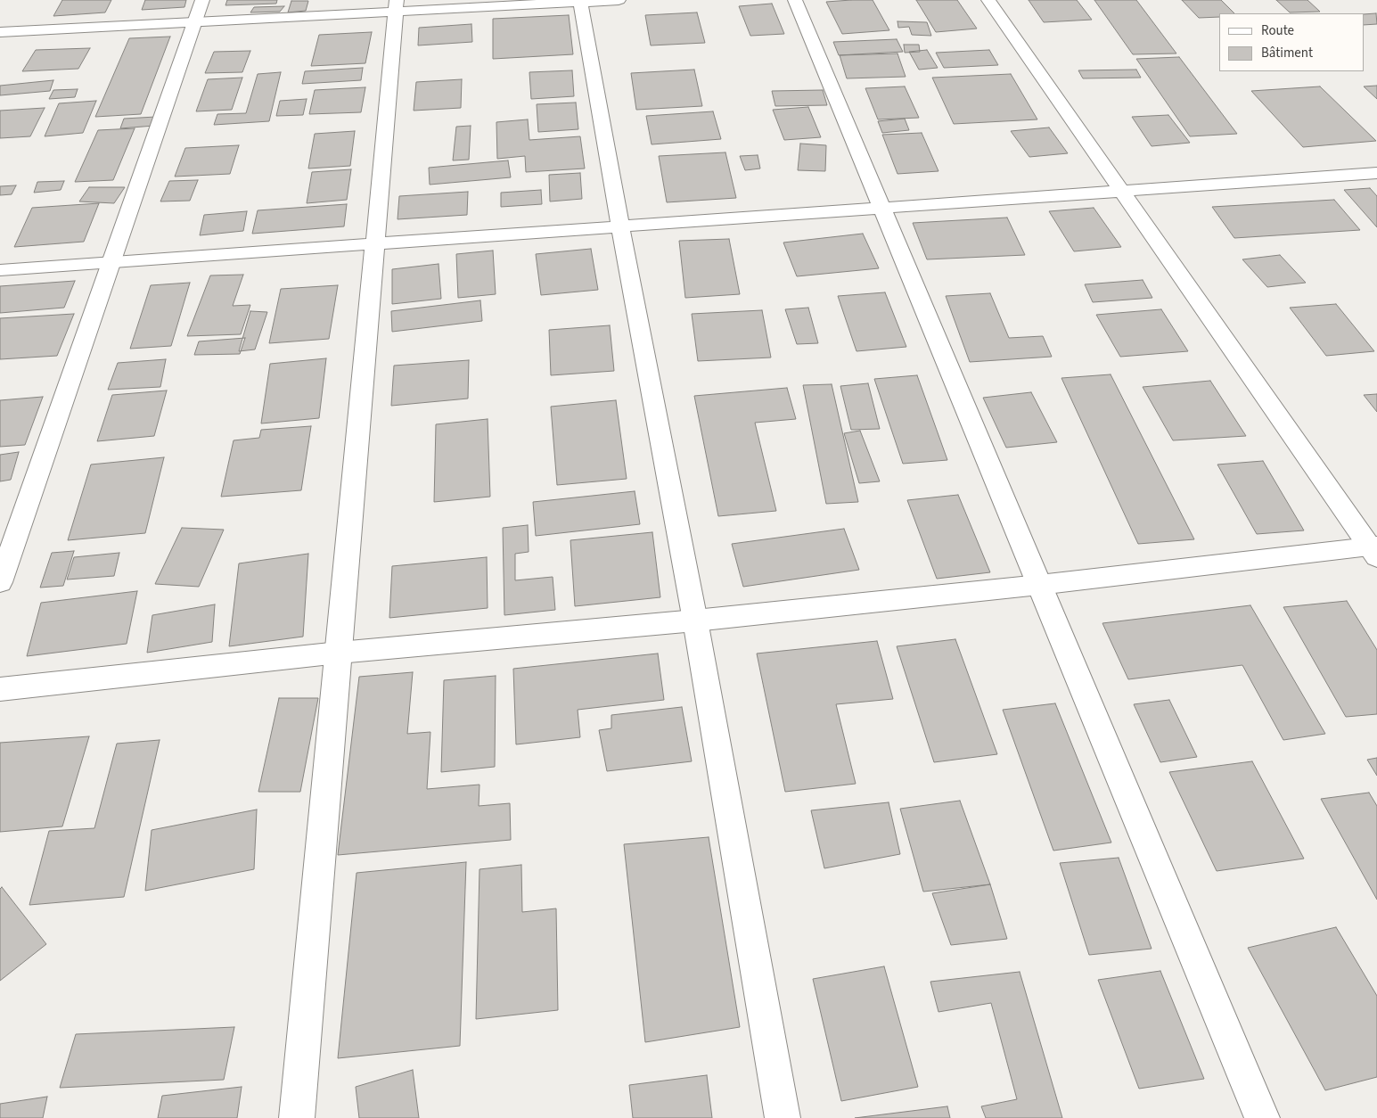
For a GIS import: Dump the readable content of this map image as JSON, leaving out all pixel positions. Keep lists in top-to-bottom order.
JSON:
{
  "legend": ["Route", "Bâtiment"]
}
